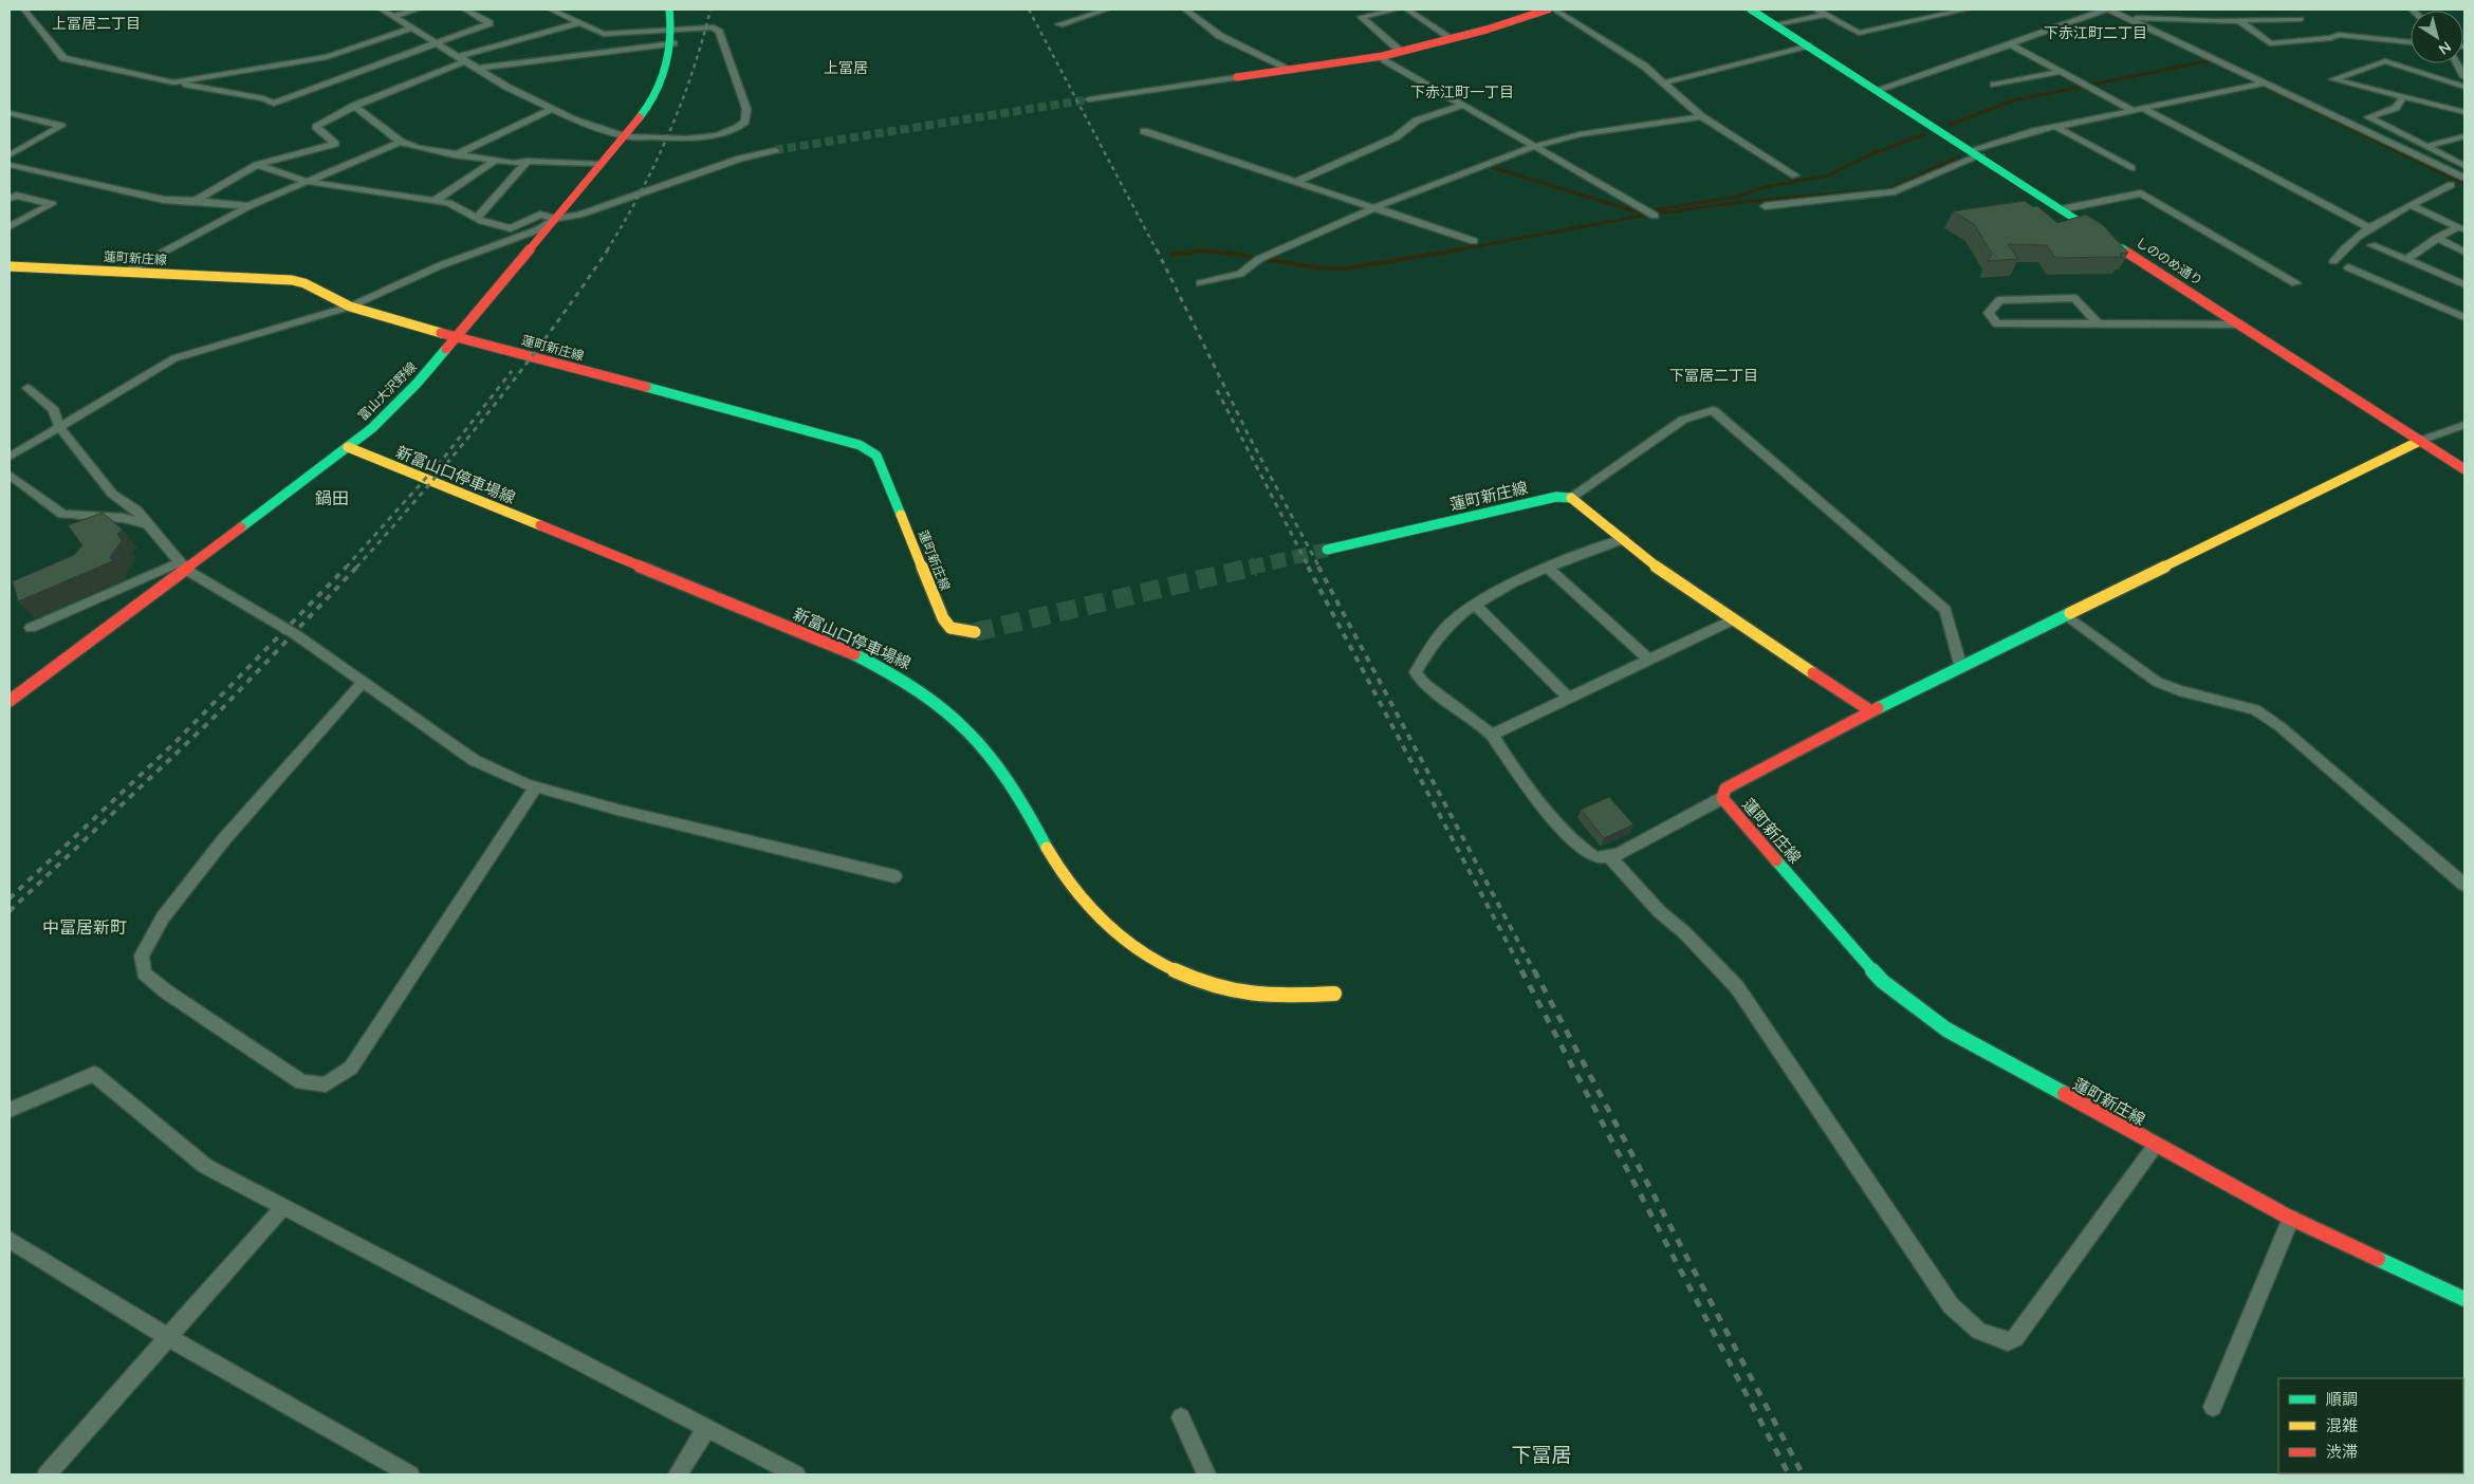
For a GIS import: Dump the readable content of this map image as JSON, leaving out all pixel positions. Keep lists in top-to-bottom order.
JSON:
{
  "streets": {
    "main road": [
      "蓮町新庄線",
      "しののめ通り",
      "富山大沢野線",
      "新富山口停車場線"
    ]
  },
  "crossings": [
    ["蓮町新庄線", "しののめ通り"],
    ["蓮町新庄線", "富山大沢野線"],
    ["富山大沢野線", "新富山口停車場線"]
  ],
  "districts": [
    "上冨居二丁目",
    "下赤江町二丁目",
    "上冨居",
    "下赤江町一丁目",
    "下冨居二丁目",
    "鍋田",
    "中冨居新町",
    "下冨居"
  ],
  "legend": ["順調", "混雑", "渋滞"],
  "north": "bottom right"
}
